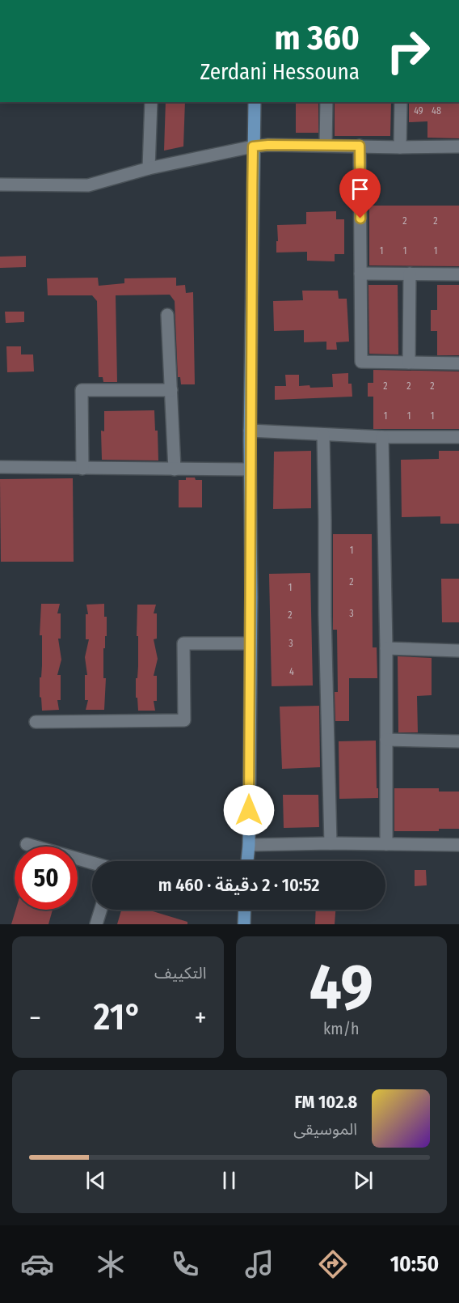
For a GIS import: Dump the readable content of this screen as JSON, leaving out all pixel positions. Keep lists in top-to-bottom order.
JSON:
{
  "house_numbers": [
    "49",
    "48",
    "2",
    "2",
    "1",
    "1",
    "1",
    "2",
    "2",
    "2",
    "1",
    "1",
    "1",
    "1",
    "2",
    "1",
    "3",
    "2",
    "3",
    "4"
  ],
  "page": {
    "turn": ["360 m", "Zerdani Hessouna"],
    "limit": "50",
    "trip": "10:52 · 2 دقيقة · 460 m",
    "tile": [
      ["49", "km/h"],
      "التكييف"
    ],
    "heat": ["−", "21°", "+"],
    "song": ["102.8 FM", "الموسيقى"],
    "tabs": "10:50"
  }
}
